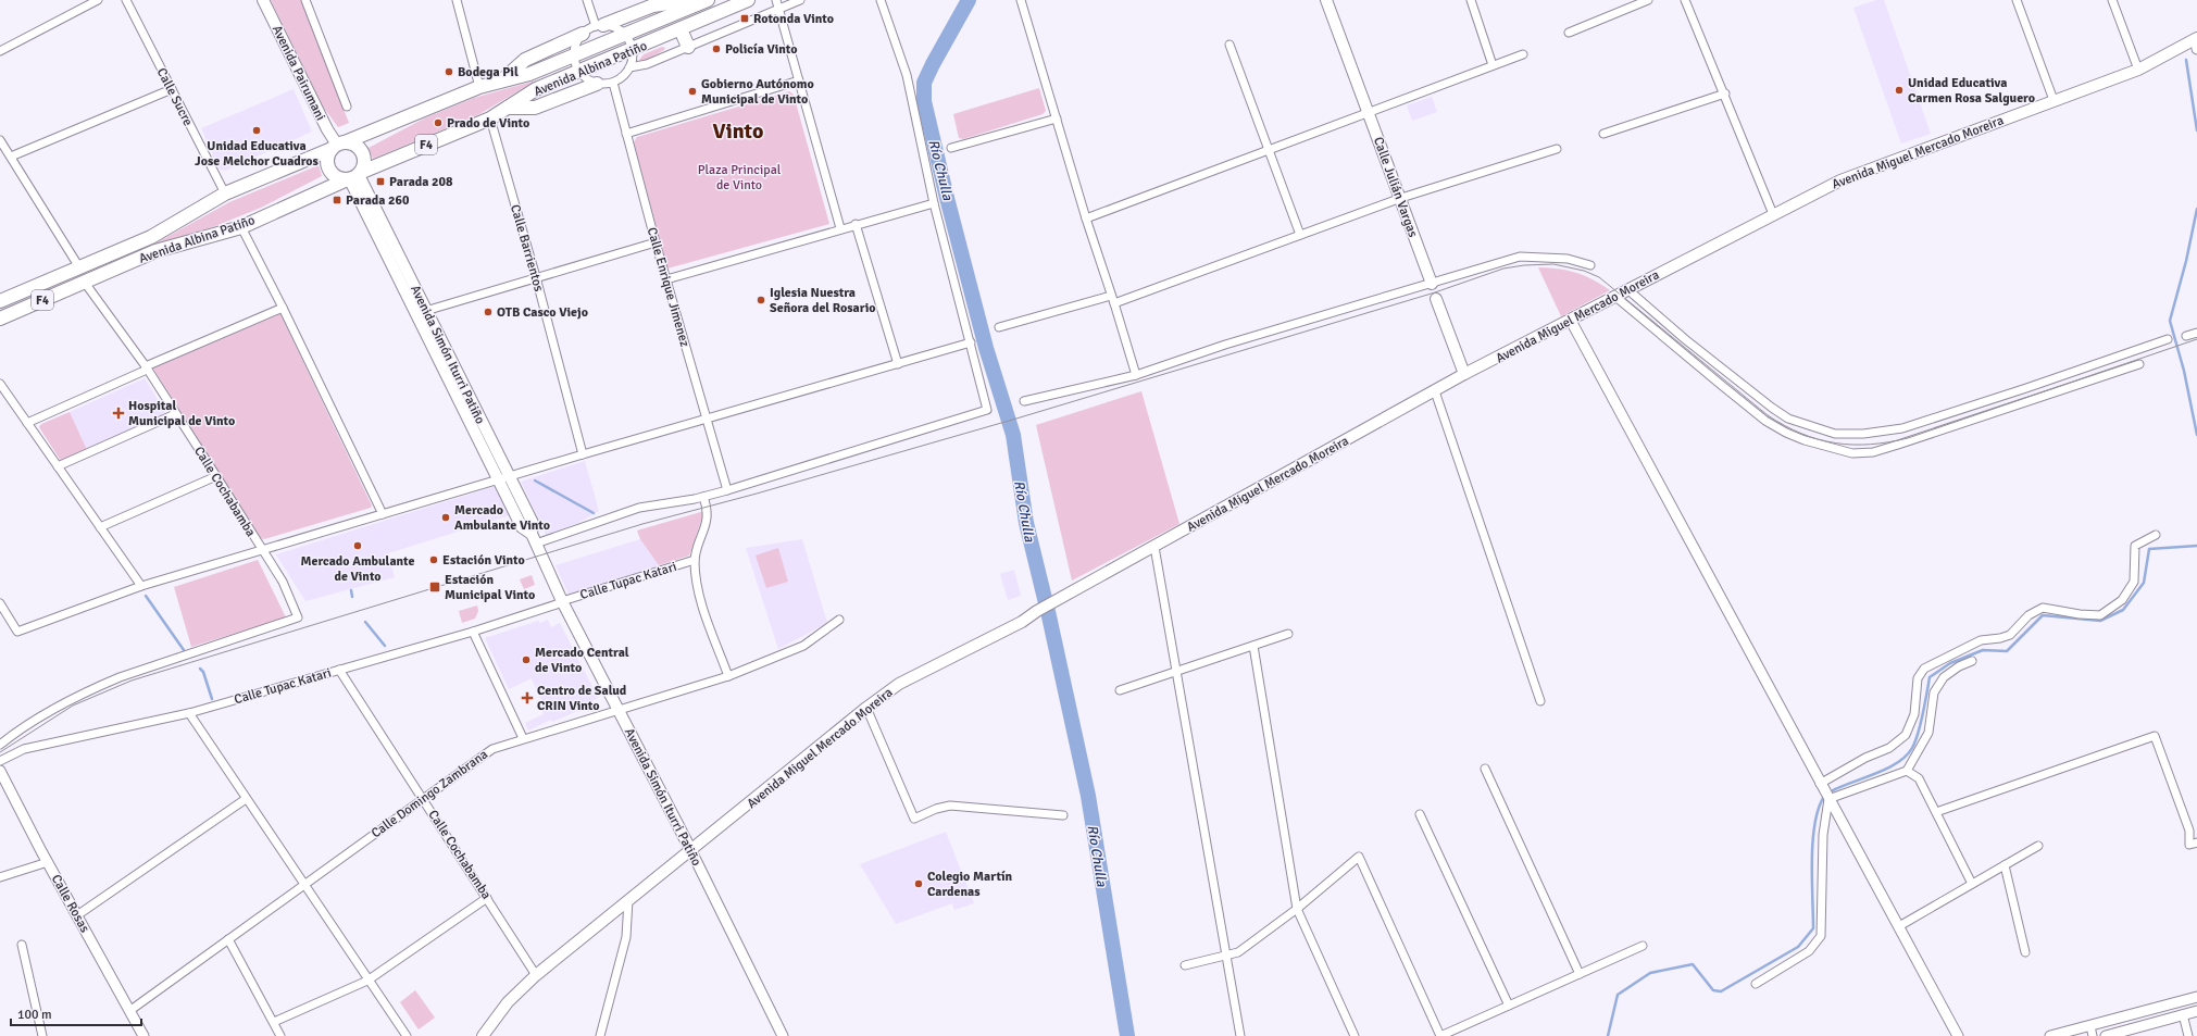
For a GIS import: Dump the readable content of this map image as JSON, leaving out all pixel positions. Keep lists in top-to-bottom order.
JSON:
{
  "streets": {
    "highway": ["Avenida Albina Patiño", "F4"],
    "main road": [
      "Avenida Pairumani",
      "Avenida Miguel Mercado Moreira",
      "Calle Julián Vargas",
      "Avenida Simón Iturri Patiño"
    ],
    "street": [
      "Calle Sucre",
      "Calle Barrientos",
      "Calle Enrique Jimenez",
      "Calle Cochabamba",
      "Calle Tupac Katari",
      "Calle Domingo Zambrana",
      "Calle Rosas"
    ]
  },
  "crossings": [
    ["Avenida Albina Patiño", "Avenida Pairumani"],
    ["Avenida Albina Patiño", "Calle Sucre"],
    ["Avenida Albina Patiño", "Calle Barrientos"],
    ["Avenida Albina Patiño", "Avenida Simón Iturri Patiño"],
    ["Avenida Albina Patiño", "Calle Cochabamba"],
    ["Avenida Pairumani", "Avenida Simón Iturri Patiño"],
    ["Avenida Miguel Mercado Moreira", "Calle Julián Vargas"],
    ["Avenida Miguel Mercado Moreira", "Avenida Simón Iturri Patiño"],
    ["Avenida Miguel Mercado Moreira", "Calle Cochabamba"],
    ["Avenida Simón Iturri Patiño", "Calle Tupac Katari"],
    ["Avenida Simón Iturri Patiño", "Calle Domingo Zambrana"],
    ["Calle Cochabamba", "Calle Tupac Katari"],
    ["Calle Cochabamba", "Calle Domingo Zambrana"],
    ["Calle Domingo Zambrana", "Calle Rosas"]
  ],
  "districts": ["Vinto"],
  "water": ["Río Chulla"],
  "parks": ["Plaza Principal de Vinto"],
  "places": {
    "transit": [
      "Rotonda Vinto",
      "Parada 208",
      "Parada 260",
      "Estación Municipal Vinto"
    ],
    "other": [
      "Policía Vinto",
      "Bodega Pil",
      "Unidad Educativa Carmen Rosa Salguero",
      "Gobierno Autónomo Municipal de Vinto",
      "Prado de Vinto",
      "Unidad Educativa Jose Melchor Cuadros",
      "Iglesia Nuestra Señora del Rosario",
      "OTB Casco Viejo",
      "Mercado Ambulante Vinto",
      "Mercado Ambulante de Vinto",
      "Estación Vinto",
      "Mercado Central de Vinto",
      "Colegio Martín Cardenas"
    ],
    "health": ["Hospital Municipal de Vinto", "Centro de Salud CRIN Vinto"]
  },
  "scale_bar": "100 m"
}
